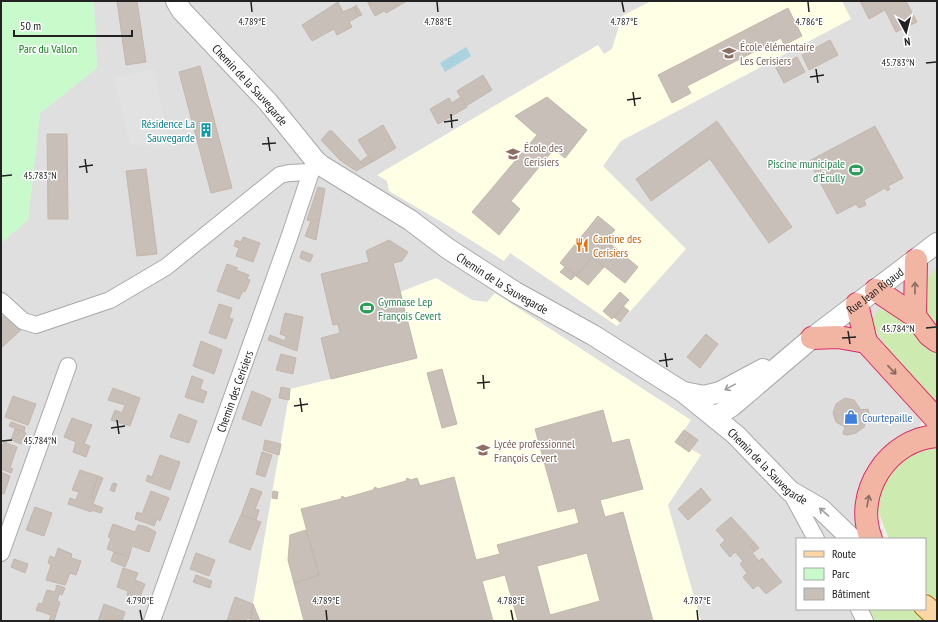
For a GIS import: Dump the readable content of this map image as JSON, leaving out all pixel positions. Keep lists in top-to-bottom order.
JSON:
{
  "streets": {
    "street": ["Chemin de la Sauvegarde", "Rue Jean Rigaud", "Chemin des Cerisiers"]
  },
  "crossings": [
    ["Chemin de la Sauvegarde", "Rue Jean Rigaud"],
    ["Chemin de la Sauvegarde", "Chemin des Cerisiers"]
  ],
  "parks": ["Parc du Vallon"],
  "places": {
    "school or university": ["École élémentaire Les Cerisiers", "École des Cerisiers", "Lycée professionnel François Cevert"],
    "building": ["Résidence La Sauvegarde"],
    "sports": ["Piscine municipale d'Écully", "Gymnase Lep François Cevert"],
    "restaurant": ["Cantine des Cerisiers"],
    "shop": ["Courtepaille"]
  },
  "legend": ["Route", "Parc", "Bâtiment"],
  "scale_bar": "50 m",
  "north": "bottom",
  "coordinates": [
    "4.789°E",
    "4.788°E",
    "4.787°E",
    "4.786°E",
    "45.783°N",
    "45.784°N",
    "4.790°E"
  ]
}
